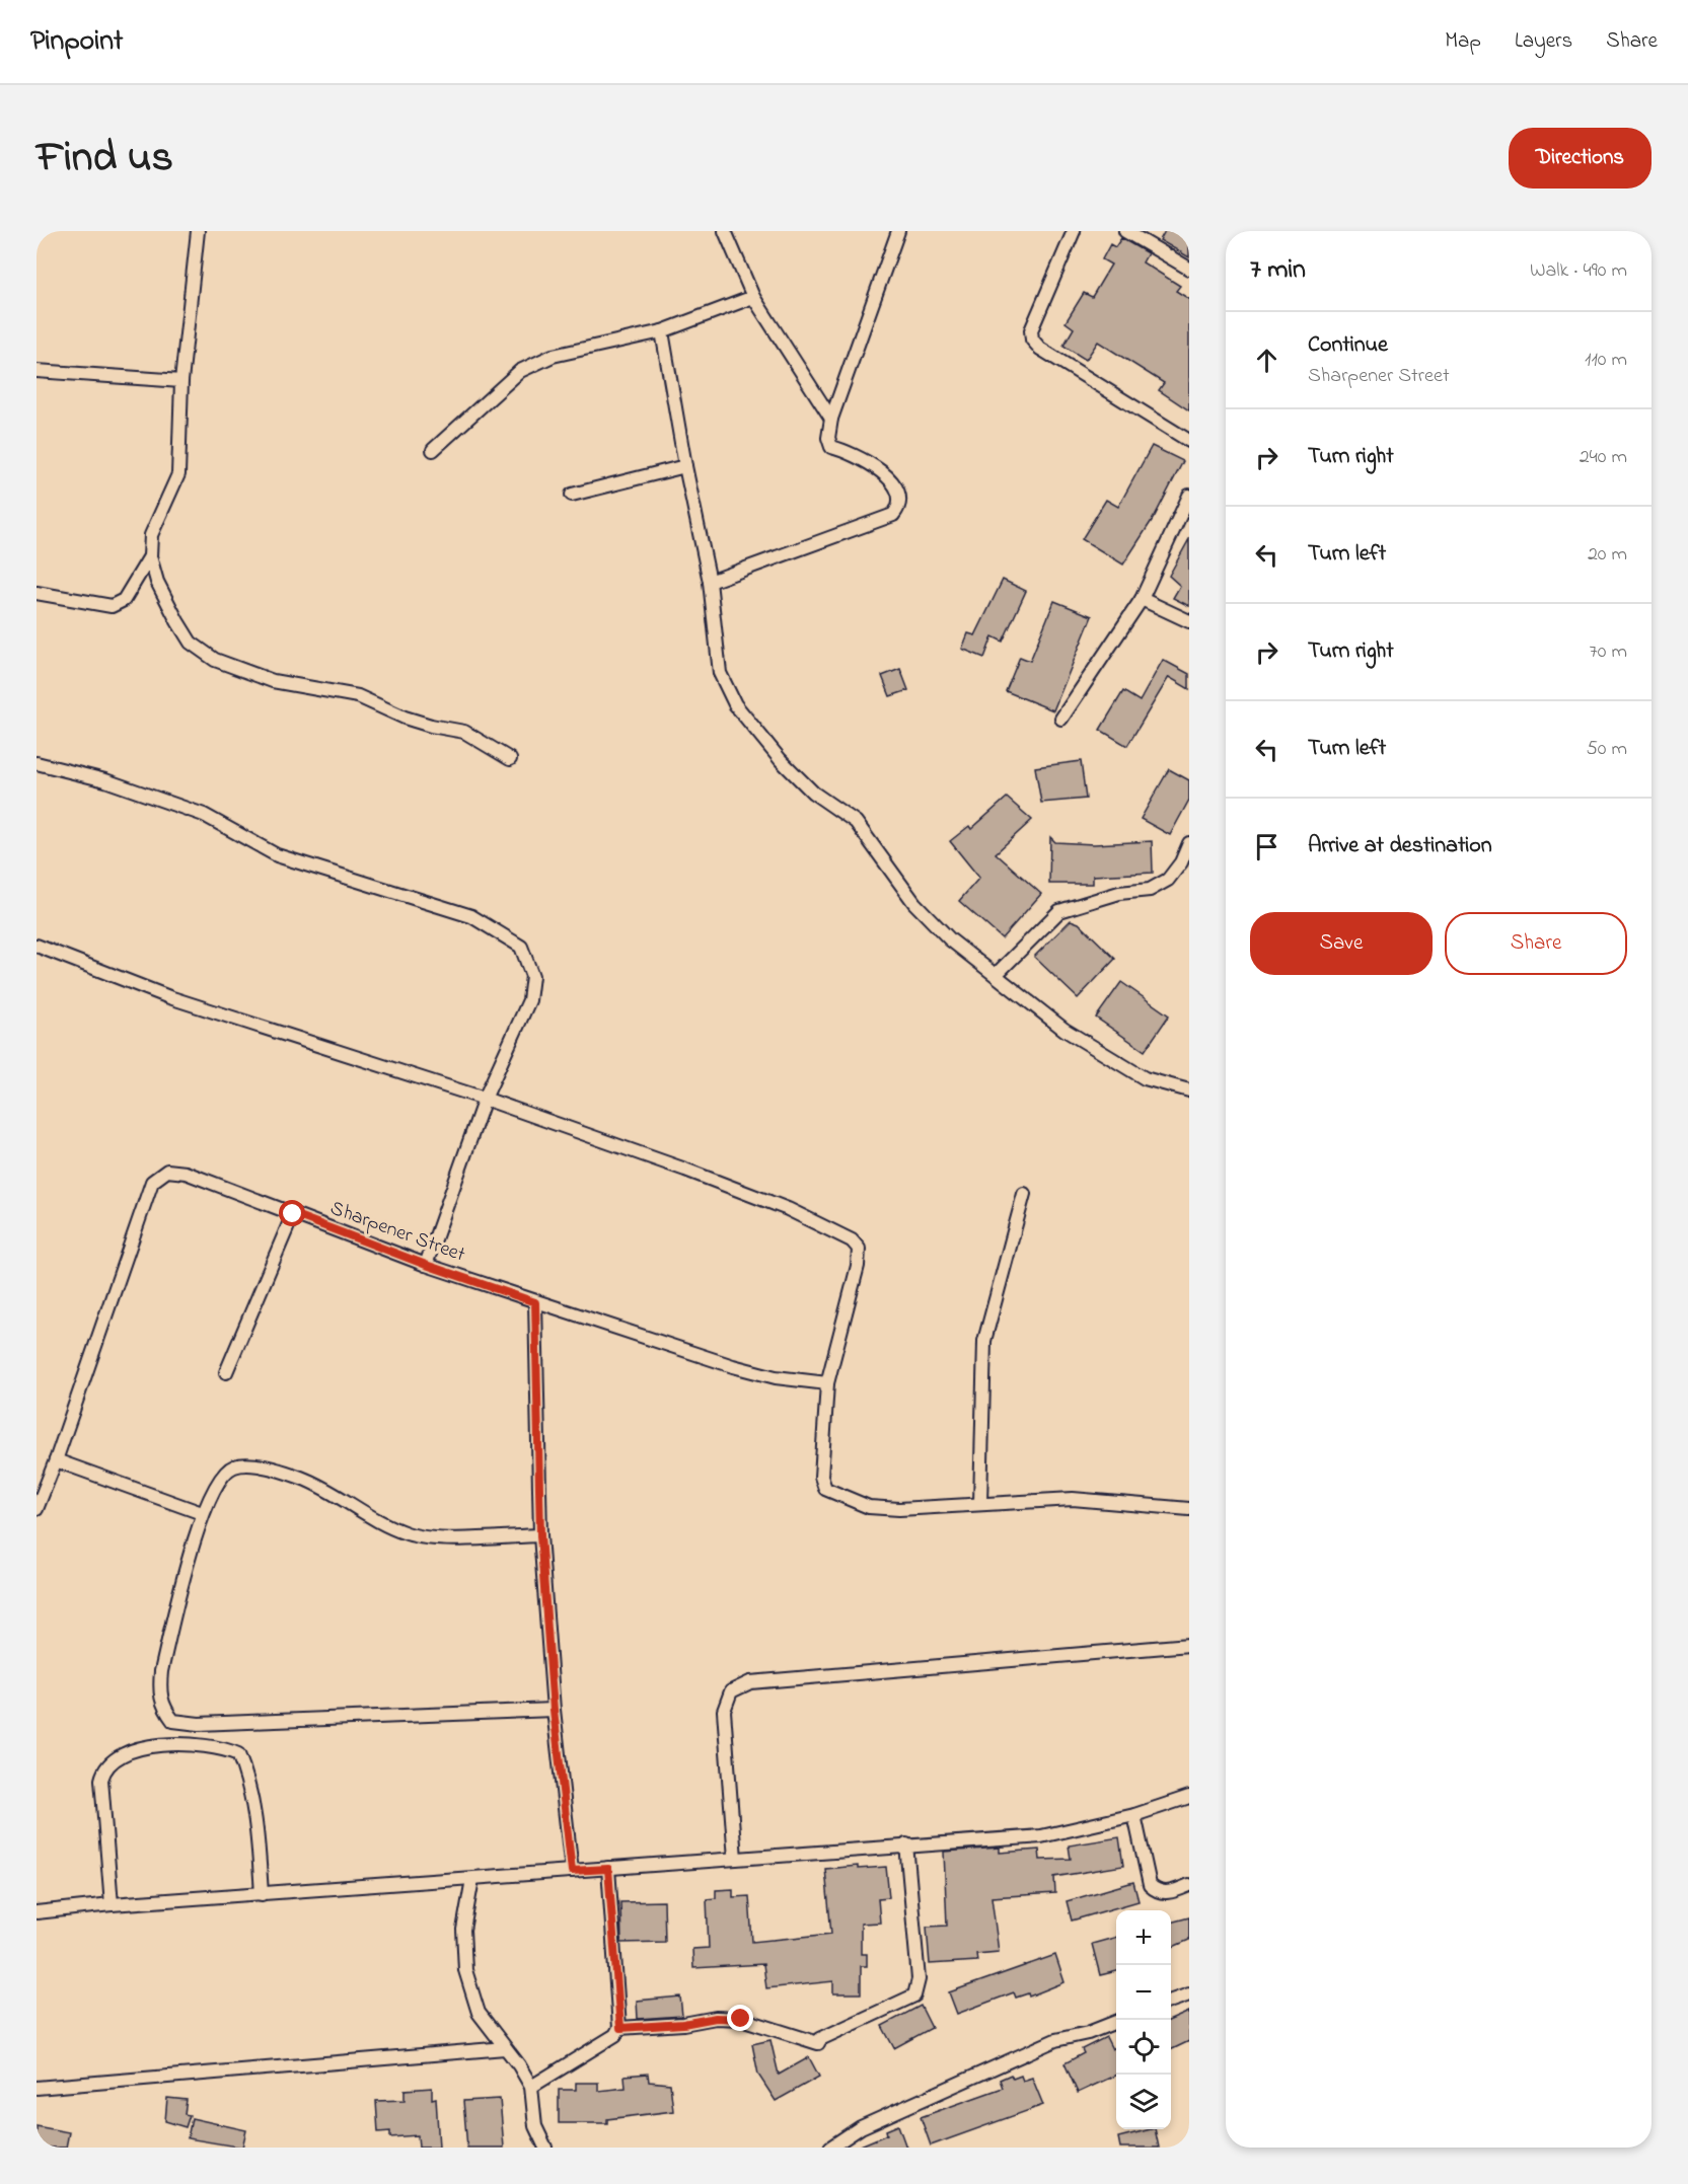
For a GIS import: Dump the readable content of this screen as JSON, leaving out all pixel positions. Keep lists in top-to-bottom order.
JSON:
{
  "streets": {
    "street": ["Sharpener Street"]
  },
  "page": {
    "header": "Pinpoint",
    "nav": ["Map", "Layers", "Share"],
    "title": "Find us",
    "buttons": [
      "Directions",
      ["Save", "Share"]
    ],
    "heading": ["7 min", "Walk · 490 m"],
    "list": [
      ["Continue", "Sharpener Street", "110 m"],
      ["Turn right", "240 m"],
      ["Turn left", "20 m"],
      ["Turn right", "70 m"],
      ["Turn left", "50 m"],
      "Arrive at destination"
    ],
    "map_buttons": ["+", "−"]
  }
}
